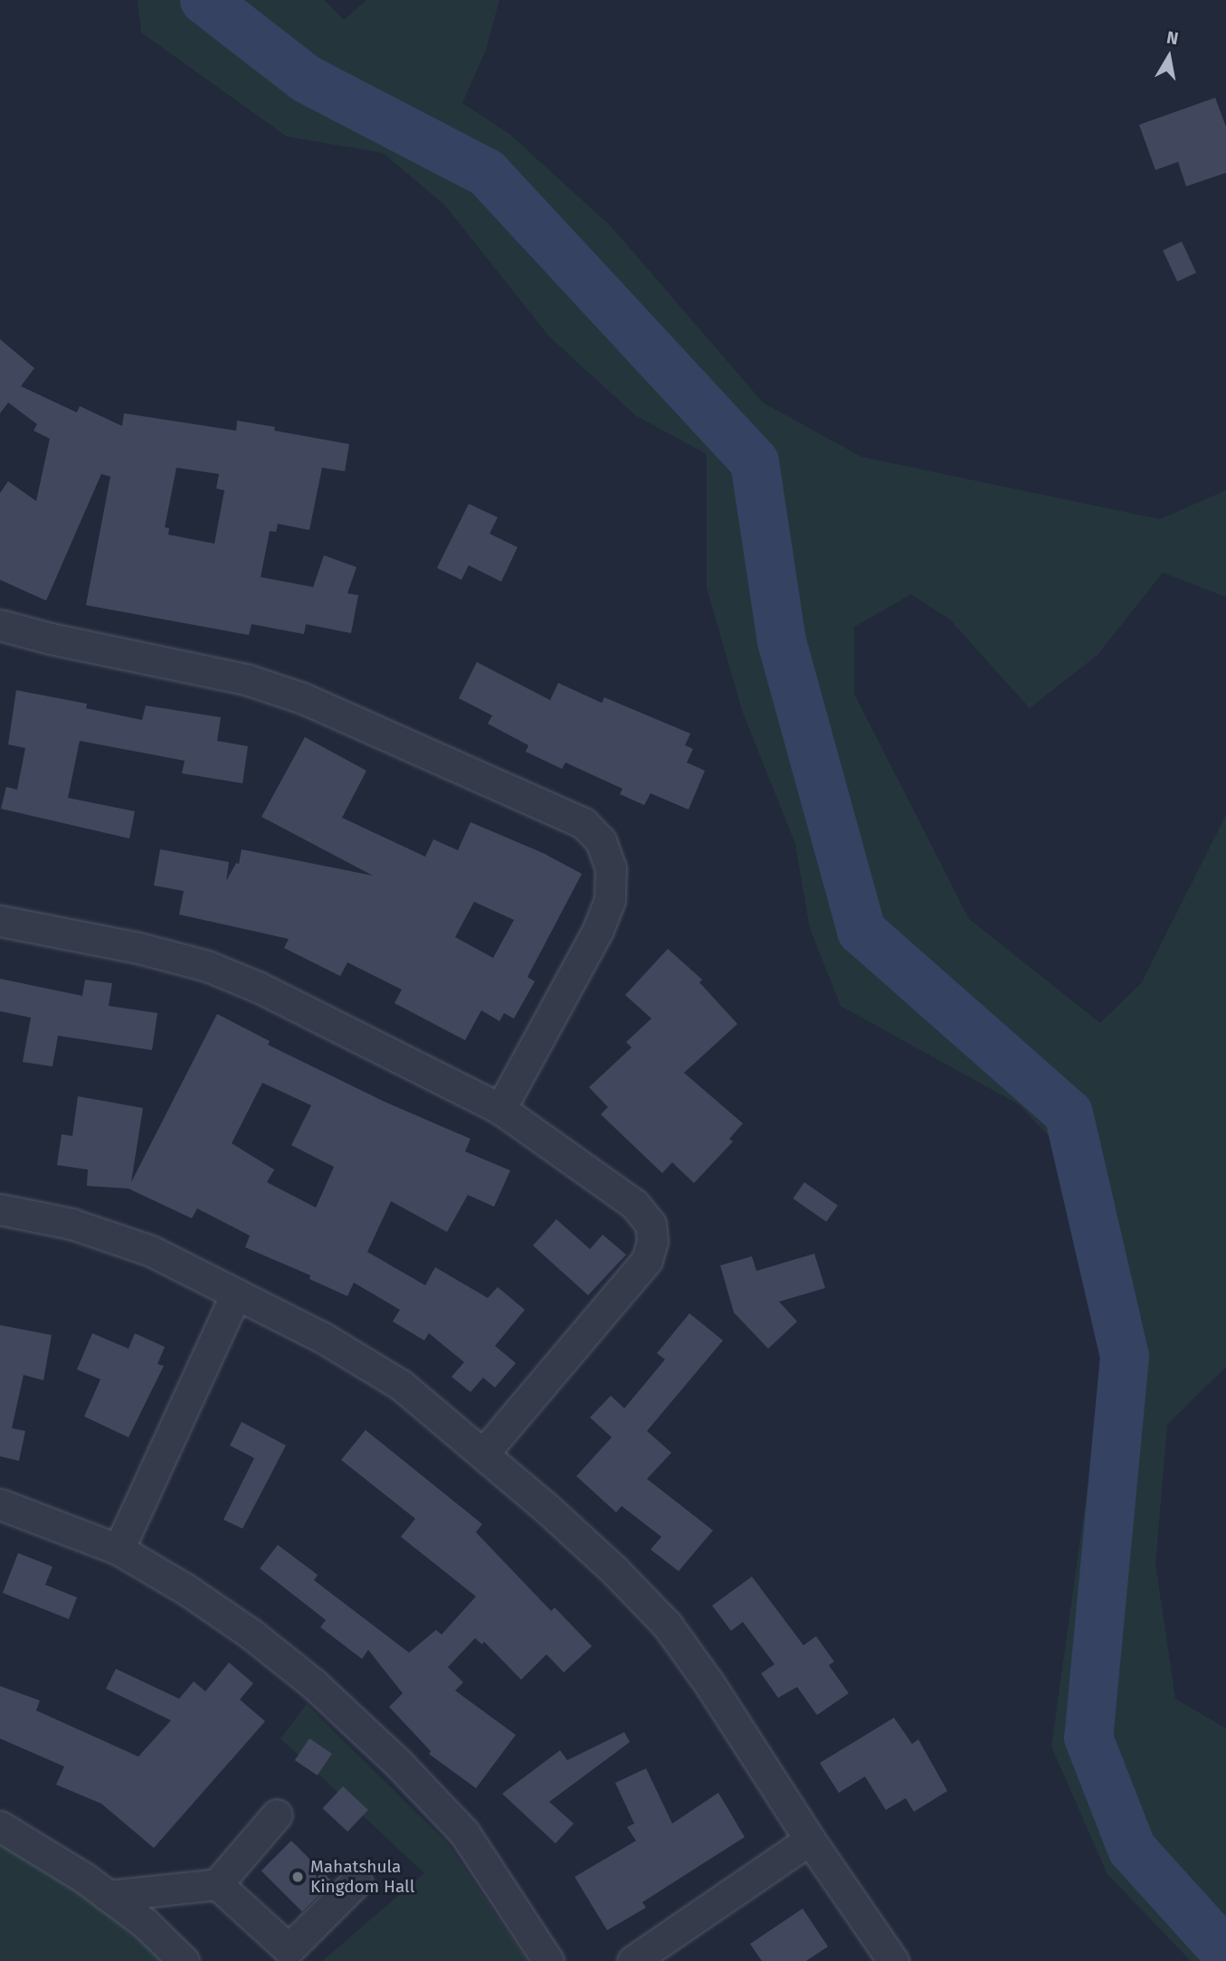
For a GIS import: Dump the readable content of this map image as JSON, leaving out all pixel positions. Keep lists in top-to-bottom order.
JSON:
{
  "places": ["Mahatshula Kingdom Hall"],
  "north": "top"
}
